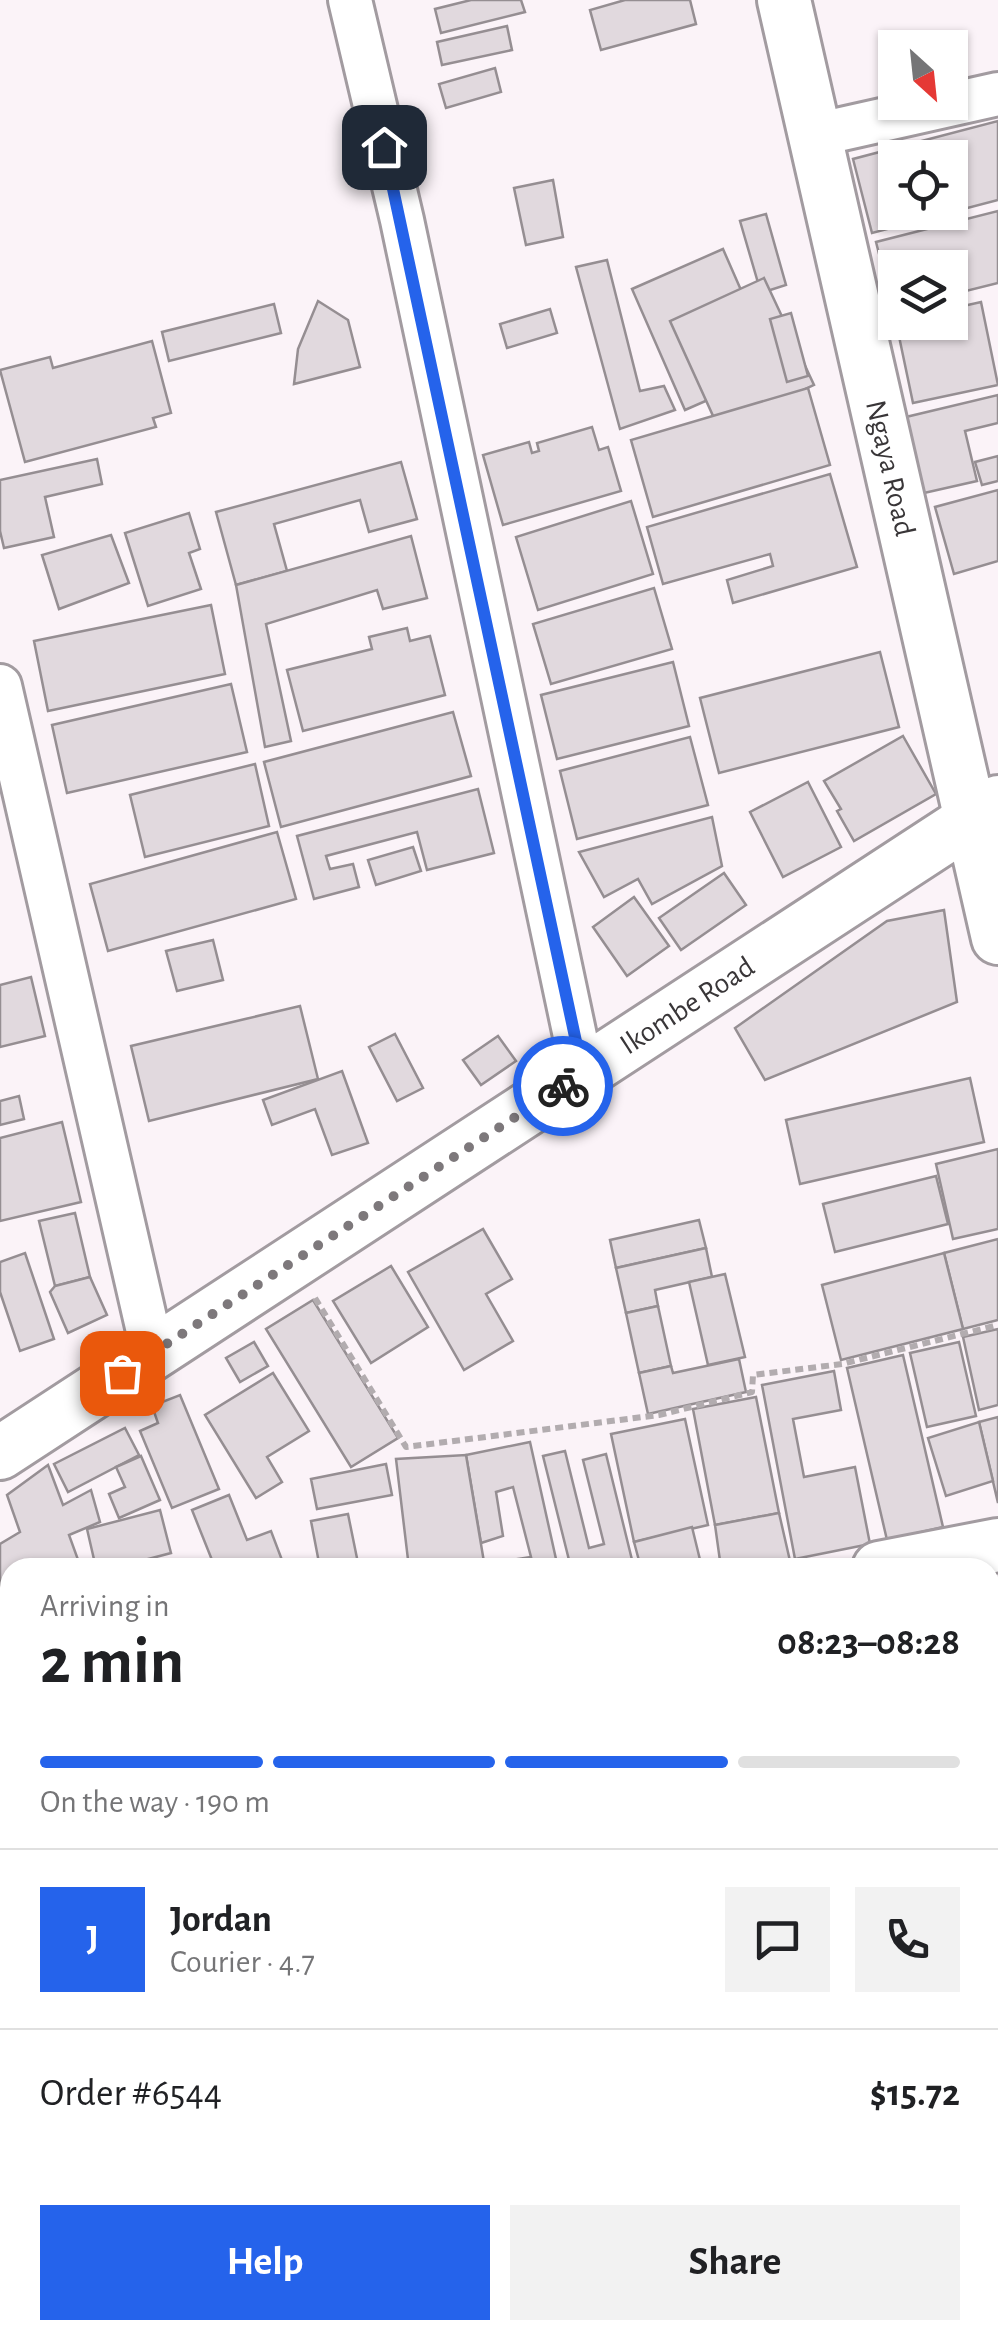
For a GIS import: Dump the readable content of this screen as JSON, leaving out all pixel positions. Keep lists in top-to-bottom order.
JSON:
{
  "streets": {
    "street": ["Ngaya Road", "Ikombe Road"]
  },
  "crossings": [
    ["Ngaya Road", "Ikombe Road"]
  ],
  "north": "bottom right",
  "page": {
    "heading": ["2 min", "Arriving in", "08:23–08:28"],
    "panel": [
      "Jordan",
      "Courier · 4.7",
      "Order #6544",
      "$15.72"
    ],
    "bar": "On the way · 190 m",
    "round": "J",
    "buttons": ["Help", "Share"]
  }
}
